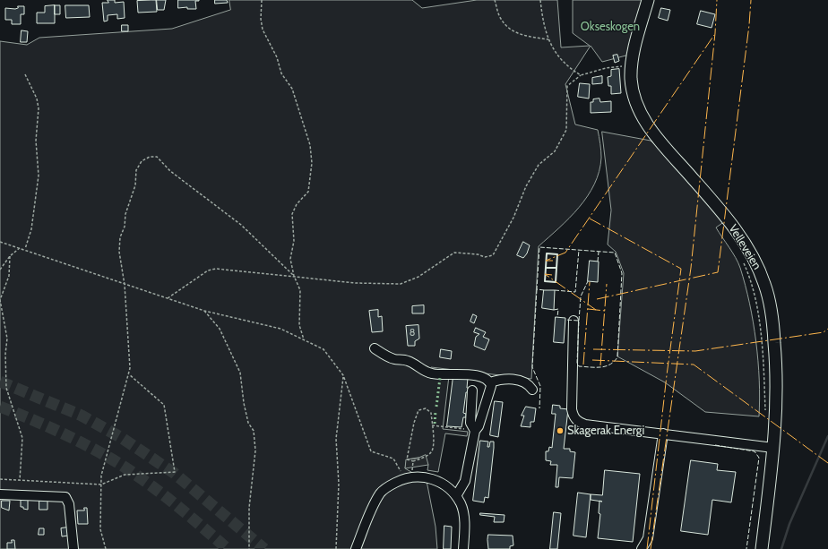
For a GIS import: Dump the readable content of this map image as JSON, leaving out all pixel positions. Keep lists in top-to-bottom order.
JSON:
{
  "streets": {
    "main road": ["Velleveien"]
  },
  "parks": ["Okseskogen"],
  "places": ["Skagerak Energi"],
  "house_numbers": ["8"]
}
